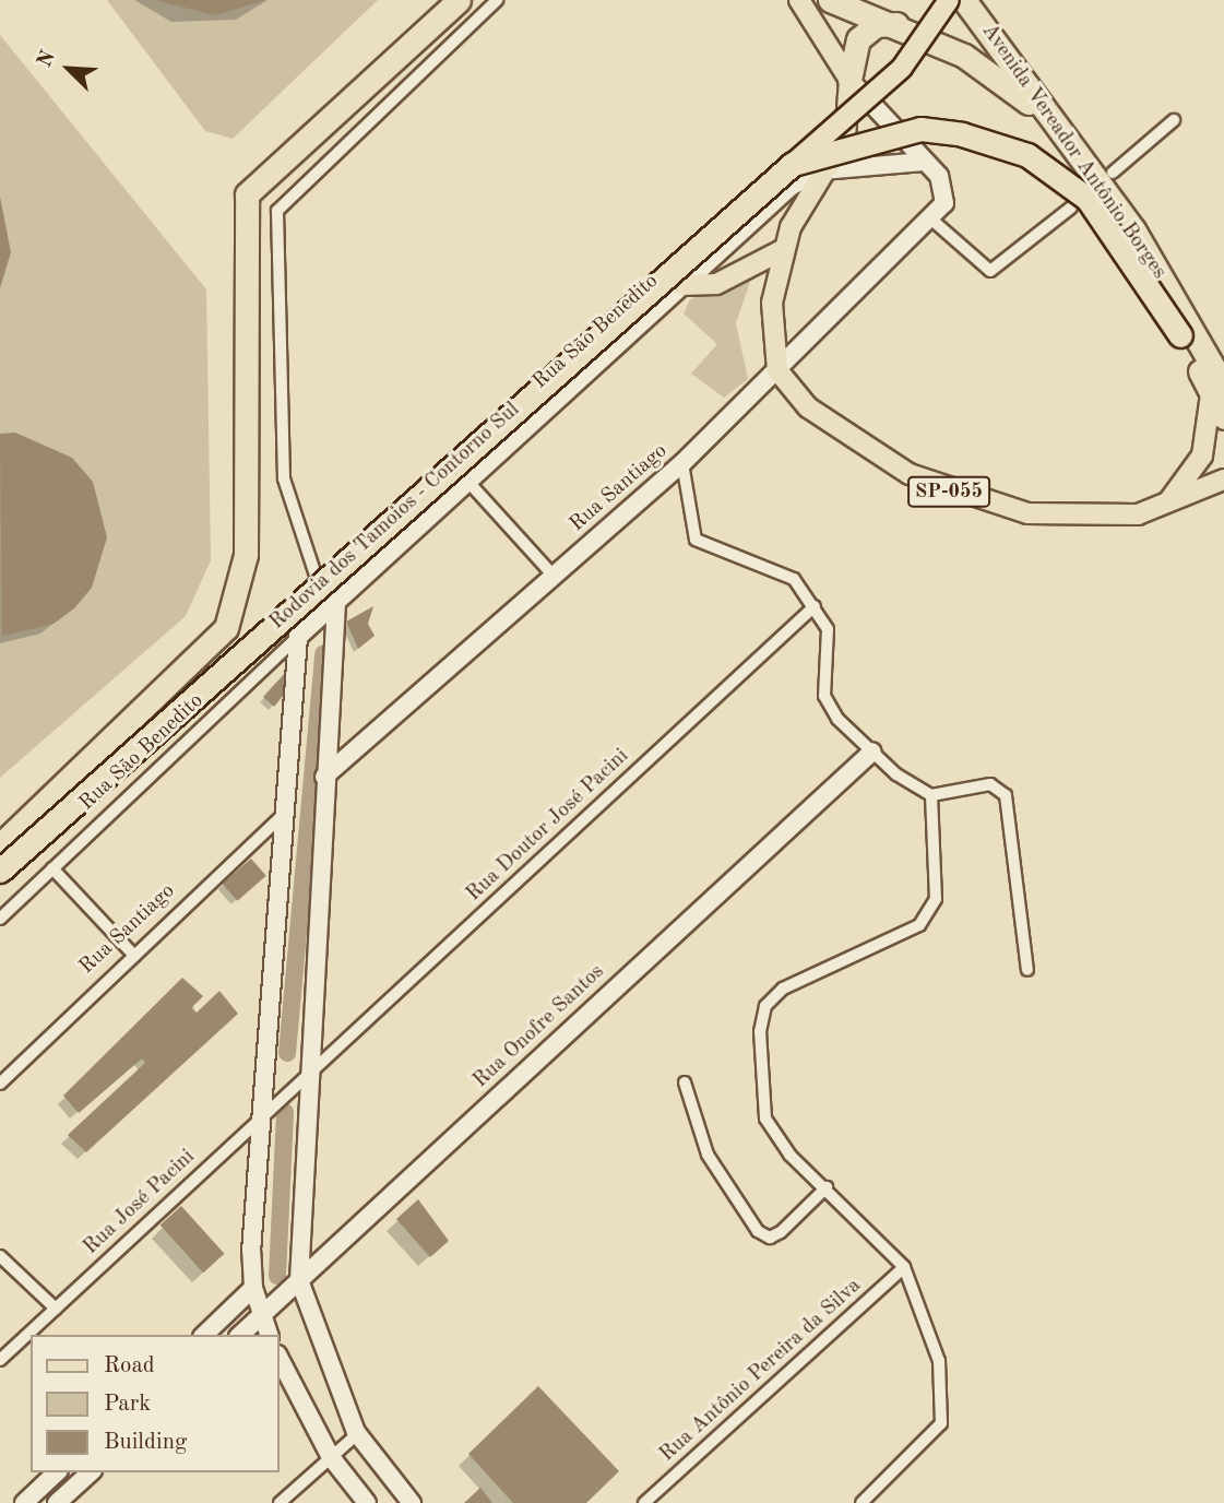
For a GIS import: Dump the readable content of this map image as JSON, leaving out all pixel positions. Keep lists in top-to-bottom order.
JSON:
{
  "streets": {
    "highway": ["Avenida Vereador Antônio Borges", "Rodovia dos Tamoios - Contorno Sul"],
    "main road": ["SP-055"],
    "street": [
      "Rua São Benedito",
      "Rua Santiago",
      "Rua Doutor José Pacini",
      "Rua Onofre Santos",
      "Rua José Pacini",
      "Rua Antônio Pereira da Silva"
    ]
  },
  "crossings": [
    ["Avenida Vereador Antônio Borges", "Rodovia dos Tamoios - Contorno Sul"],
    ["Rua Santiago", "SP-055"],
    ["Rua Doutor José Pacini", "Rua José Pacini"]
  ],
  "legend": ["Road", "Park", "Building"],
  "north": "top left"
}
